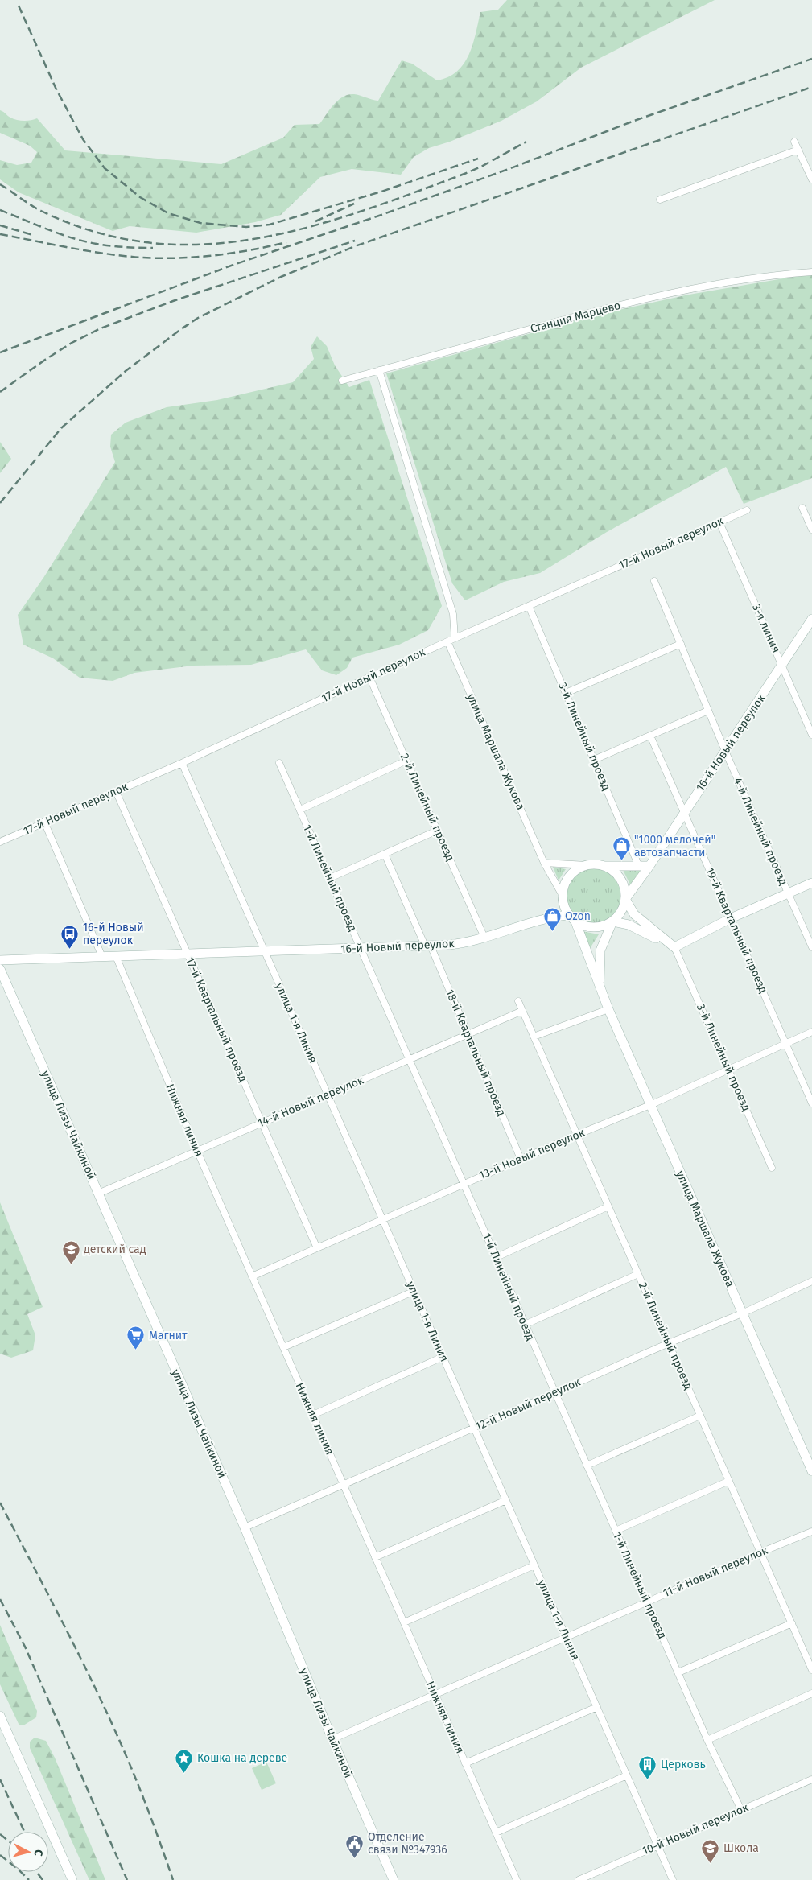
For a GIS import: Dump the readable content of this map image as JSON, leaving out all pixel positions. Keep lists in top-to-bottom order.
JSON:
{
  "streets": {
    "main road": ["16-й Новый переулок", "улица Маршала Жукова", "улица Лизы Чайкиной"],
    "street": [
      "Станция Марцево",
      "17-й Новый переулок",
      "3-я линия",
      "3-й Линейный проезд",
      "2-й Линейный проезд",
      "4-й Линейный проезд",
      "1-й Линейный проезд",
      "19-й Квартальный проезд",
      "17-й Квартальный проезд",
      "улица 1-я Линия",
      "18-й Квартальный проезд",
      "14-й Новый переулок",
      "Нижняя линия",
      "13-й Новый переулок",
      "12-й Новый переулок",
      "11-й Новый переулок",
      "10-й Новый переулок"
    ]
  },
  "crossings": [
    ["17-й Новый переулок", "3-я линия"],
    ["17-й Новый переулок", "3-й Линейный проезд"],
    ["17-й Новый переулок", "улица Маршала Жукова"],
    ["17-й Новый переулок", "2-й Линейный проезд"],
    ["17-й Новый переулок", "17-й Квартальный проезд"],
    ["17-й Новый переулок", "улица 1-я Линия"],
    ["3-я линия", "16-й Новый переулок"],
    ["3-й Линейный проезд", "13-й Новый переулок"],
    ["16-й Новый переулок", "улица Маршала Жукова"],
    ["16-й Новый переулок", "2-й Линейный проезд"],
    ["16-й Новый переулок", "4-й Линейный проезд"],
    ["16-й Новый переулок", "1-й Линейный проезд"],
    ["16-й Новый переулок", "19-й Квартальный проезд"],
    ["16-й Новый переулок", "17-й Квартальный проезд"],
    ["16-й Новый переулок", "улица 1-я Линия"],
    ["16-й Новый переулок", "18-й Квартальный проезд"],
    ["16-й Новый переулок", "Нижняя линия"],
    ["улица Маршала Жукова", "13-й Новый переулок"],
    ["улица Маршала Жукова", "12-й Новый переулок"],
    ["2-й Линейный проезд", "14-й Новый переулок"],
    ["2-й Линейный проезд", "13-й Новый переулок"],
    ["2-й Линейный проезд", "12-й Новый переулок"],
    ["2-й Линейный проезд", "11-й Новый переулок"],
    ["1-й Линейный проезд", "14-й Новый переулок"],
    ["1-й Линейный проезд", "13-й Новый переулок"],
    ["1-й Линейный проезд", "12-й Новый переулок"],
    ["1-й Линейный проезд", "11-й Новый переулок"],
    ["1-й Линейный проезд", "10-й Новый переулок"],
    ["19-й Квартальный проезд", "13-й Новый переулок"],
    ["17-й Квартальный проезд", "14-й Новый переулок"],
    ["17-й Квартальный проезд", "13-й Новый переулок"],
    ["улица 1-я Линия", "14-й Новый переулок"],
    ["улица 1-я Линия", "13-й Новый переулок"],
    ["улица 1-я Линия", "12-й Новый переулок"],
    ["улица 1-я Линия", "11-й Новый переулок"],
    ["улица 1-я Линия", "10-й Новый переулок"],
    ["18-й Квартальный проезд", "14-й Новый переулок"],
    ["18-й Квартальный проезд", "13-й Новый переулок"],
    ["14-й Новый переулок", "Нижняя линия"],
    ["14-й Новый переулок", "улица Лизы Чайкиной"],
    ["Нижняя линия", "13-й Новый переулок"],
    ["Нижняя линия", "12-й Новый переулок"],
    ["Нижняя линия", "11-й Новый переулок"],
    ["улица Лизы Чайкиной", "12-й Новый переулок"],
    ["улица Лизы Чайкиной", "11-й Новый переулок"]
  ],
  "places": {
    "shop": ["\"1000 мелочей\" автозапчасти", "Ozon"],
    "bus stop": ["16-й Новый переулок"],
    "school or university": ["детский сад", "Школа"],
    "supermarket": ["Магнит"],
    "place": ["Кошка на дереве"],
    "building": ["Церковь"],
    "public building": ["Отделение связи №347936"]
  },
  "north": "right"
}
